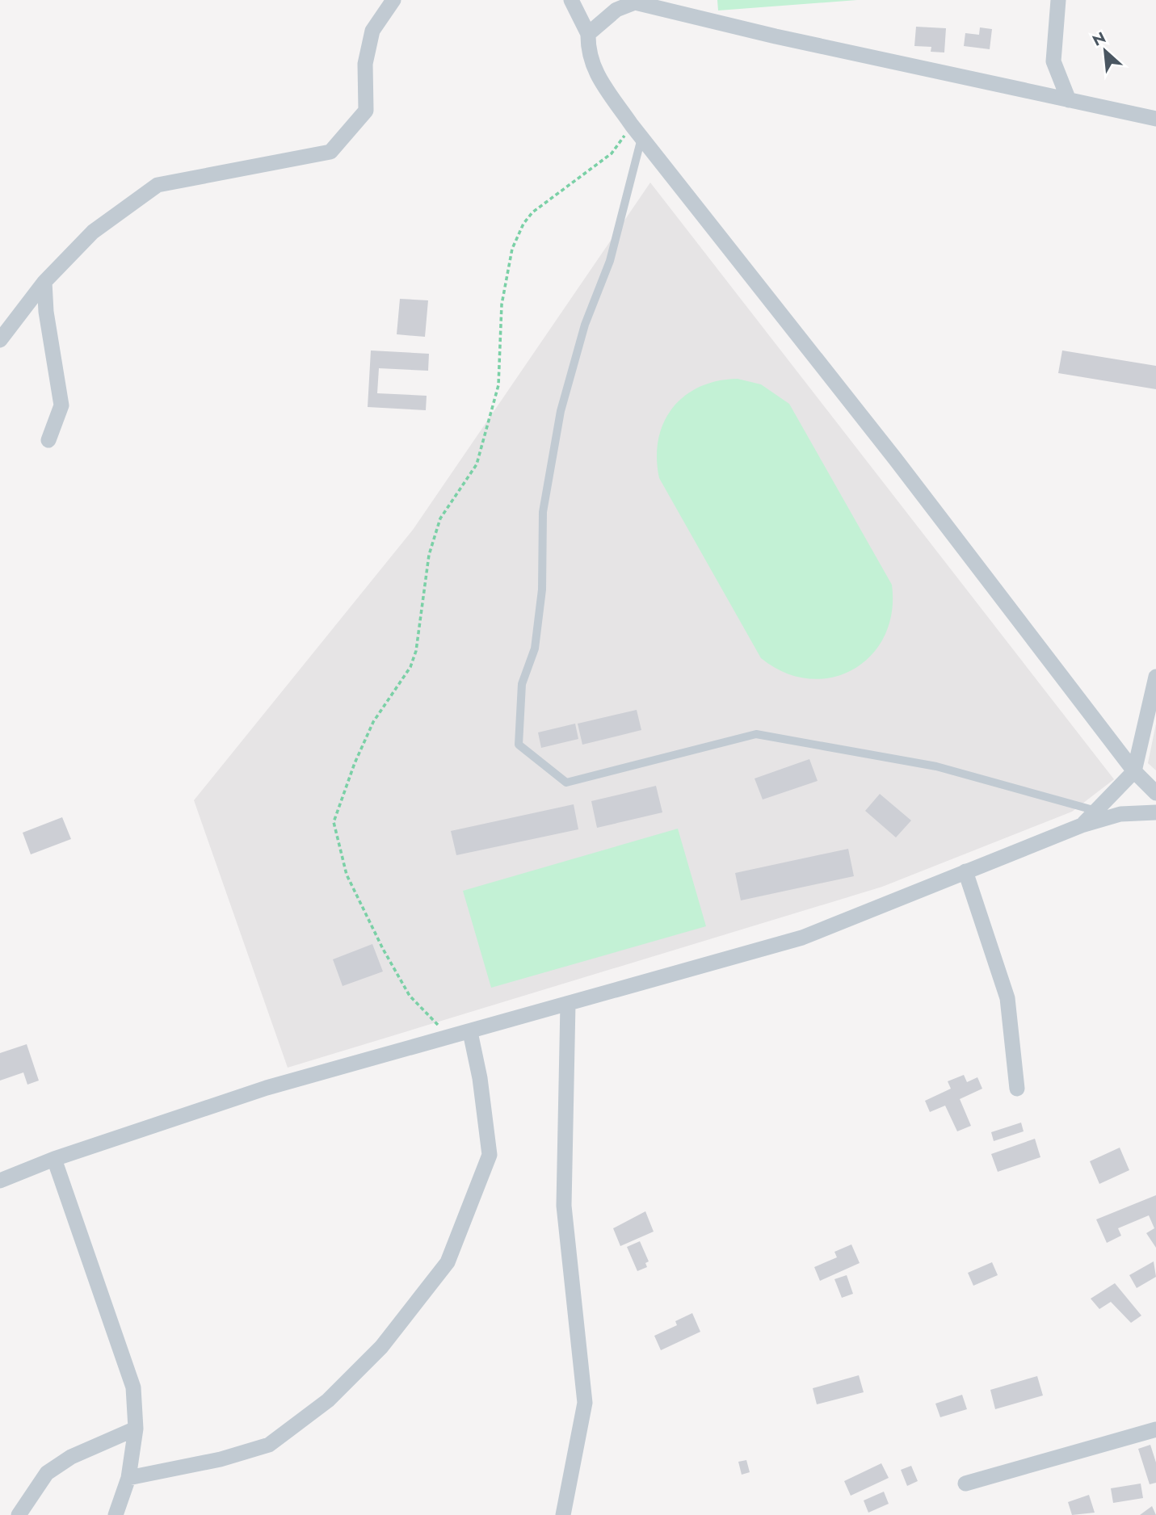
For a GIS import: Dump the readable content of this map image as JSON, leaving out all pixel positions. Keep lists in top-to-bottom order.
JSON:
{
  "north": "top left"
}
